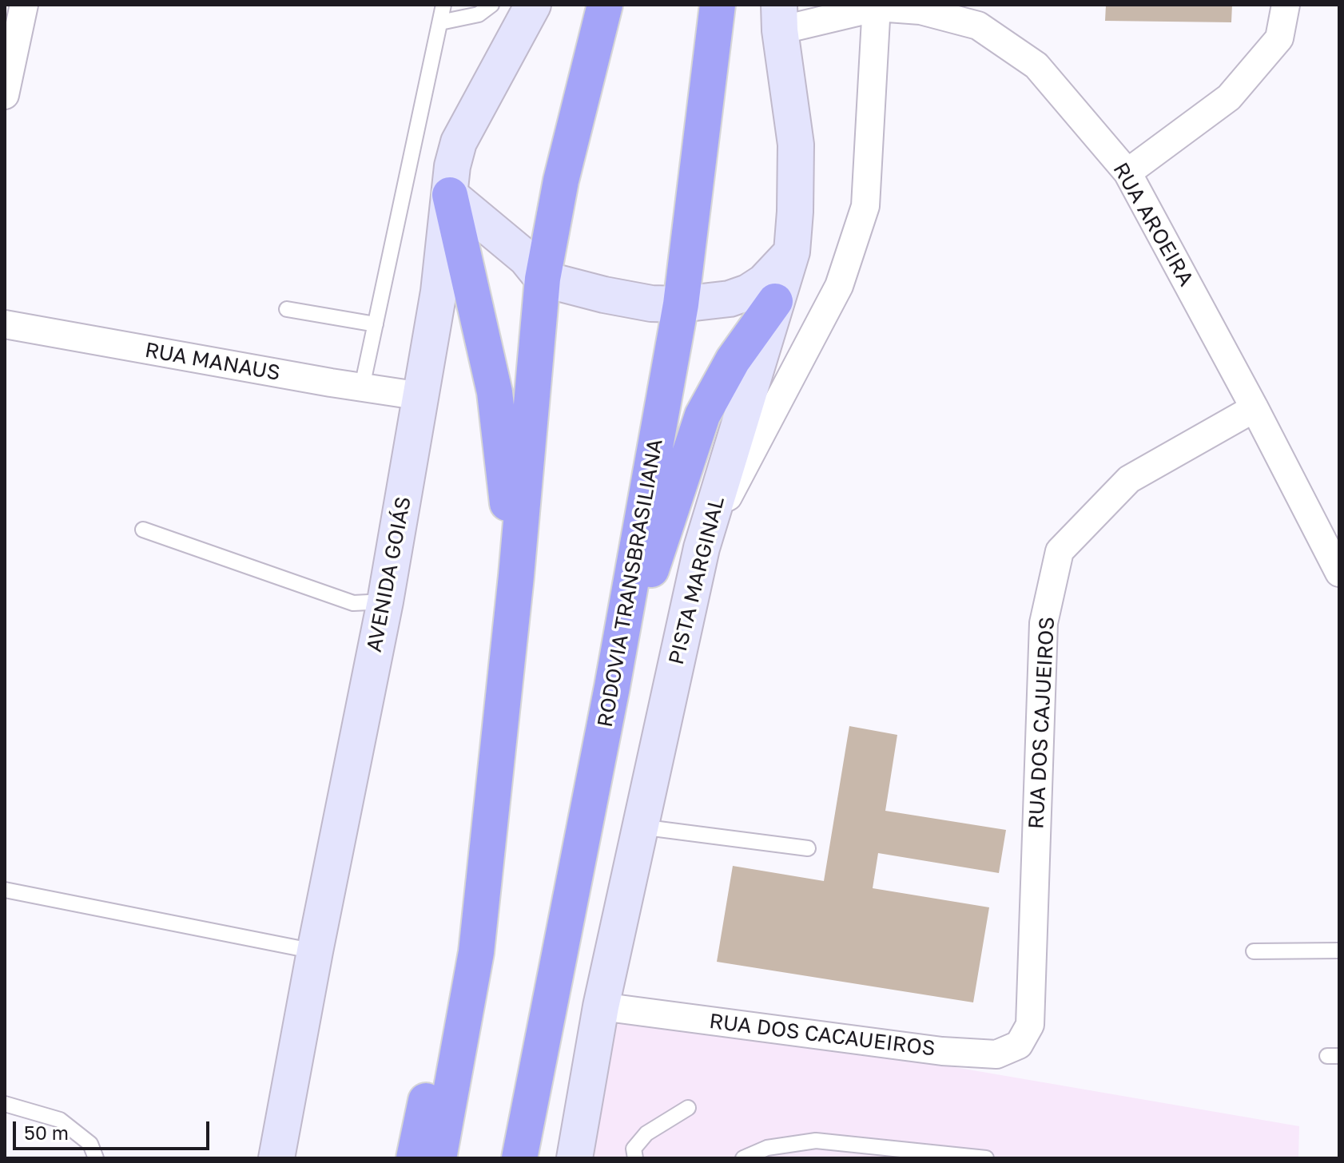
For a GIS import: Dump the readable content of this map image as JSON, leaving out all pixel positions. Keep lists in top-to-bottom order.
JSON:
{
  "streets": {
    "highway": ["RODOVIA TRANSBRASILIANA"],
    "main road": ["AVENIDA GOIÁS", "PISTA MARGINAL"],
    "street": [
      "RUA AROEIRA",
      "RUA MANAUS",
      "RUA DOS CAJUEIROS",
      "RUA DOS CACAUEIROS"
    ]
  },
  "crossings": [
    ["RUA AROEIRA", "PISTA MARGINAL"],
    ["RUA AROEIRA", "RUA DOS CAJUEIROS"],
    ["RUA MANAUS", "AVENIDA GOIÁS"],
    ["PISTA MARGINAL", "RUA DOS CACAUEIROS"],
    ["RUA DOS CAJUEIROS", "RUA DOS CACAUEIROS"]
  ],
  "scale_bar": "50 m"
}
